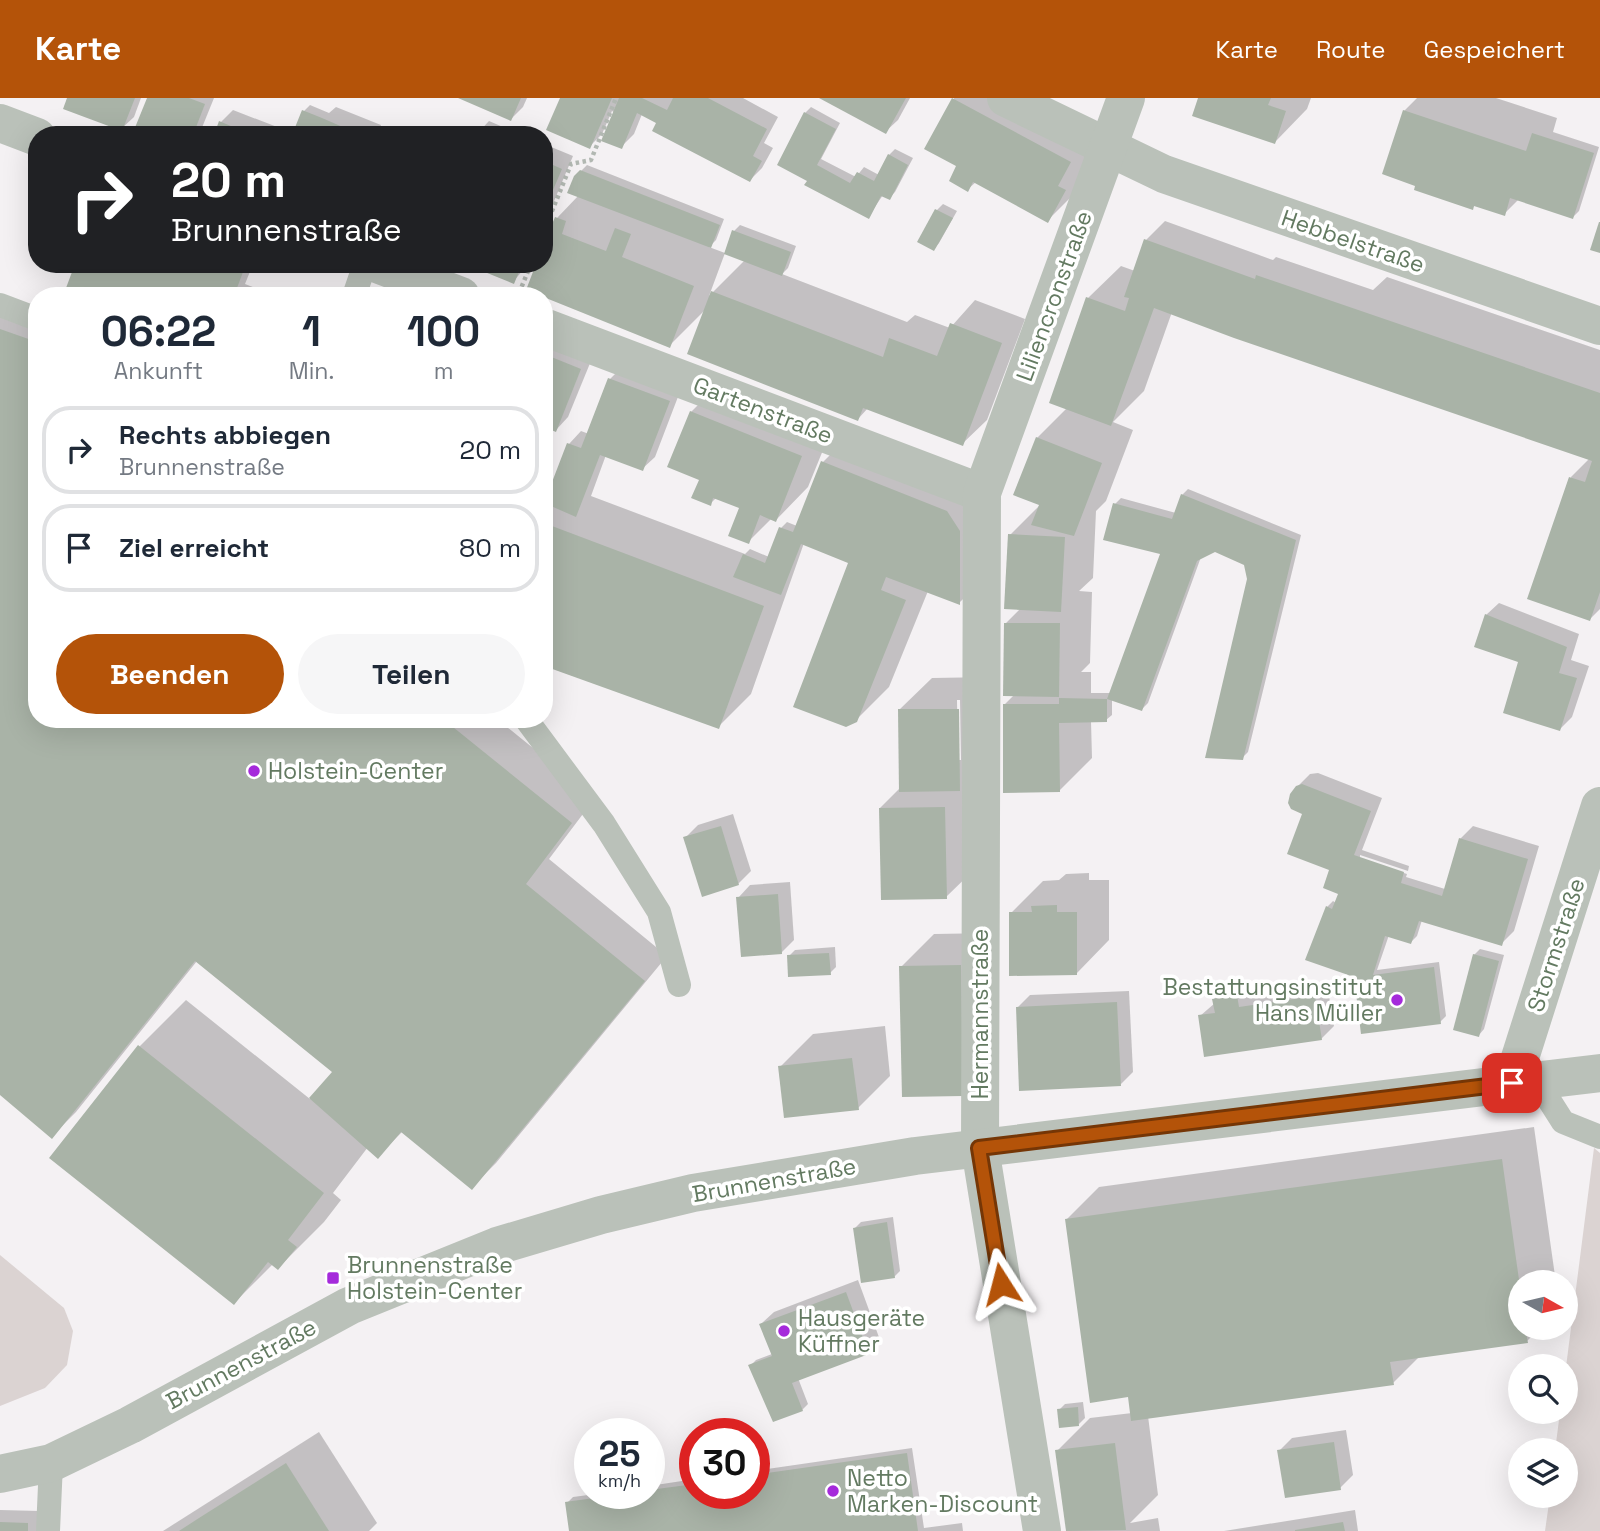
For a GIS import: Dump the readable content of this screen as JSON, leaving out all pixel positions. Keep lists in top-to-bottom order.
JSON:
{
  "streets": {
    "street": [
      "Hebbelstraße",
      "Liliencronstraße",
      "Gartenstraße",
      "Stormstraße",
      "Hermannstraße",
      "Brunnenstraße"
    ]
  },
  "crossings": [
    ["Hebbelstraße", "Liliencronstraße"],
    ["Liliencronstraße", "Gartenstraße"],
    ["Liliencronstraße", "Hermannstraße"],
    ["Gartenstraße", "Hermannstraße"],
    ["Stormstraße", "Brunnenstraße"],
    ["Hermannstraße", "Brunnenstraße"]
  ],
  "places": {
    "other": [
      "Holstein-Center",
      "Bestattungsinstitut Hans Müller",
      "Hausgeräte Küffner",
      "Netto Marken-Discount"
    ],
    "transit": ["Brunnenstraße Holstein-Center"]
  },
  "north": "right",
  "page": {
    "header": "Karte",
    "nav": ["Karte", "Route", "Gespeichert"],
    "turn": ["20 m", "Brunnenstraße"],
    "eta": [
      "06:22",
      "Ankunft",
      "1",
      "Min.",
      "100",
      "m"
    ],
    "list": [
      {
        "name": "Rechts abbiegen",
        "note": "Brunnenstraße",
        "value": "20 m"
      },
      {
        "name": "Ziel erreicht",
        "value": "80 m"
      }
    ],
    "buttons": ["Beenden", "Teilen"],
    "speed": "25 km/h",
    "limit": "30"
  }
}
